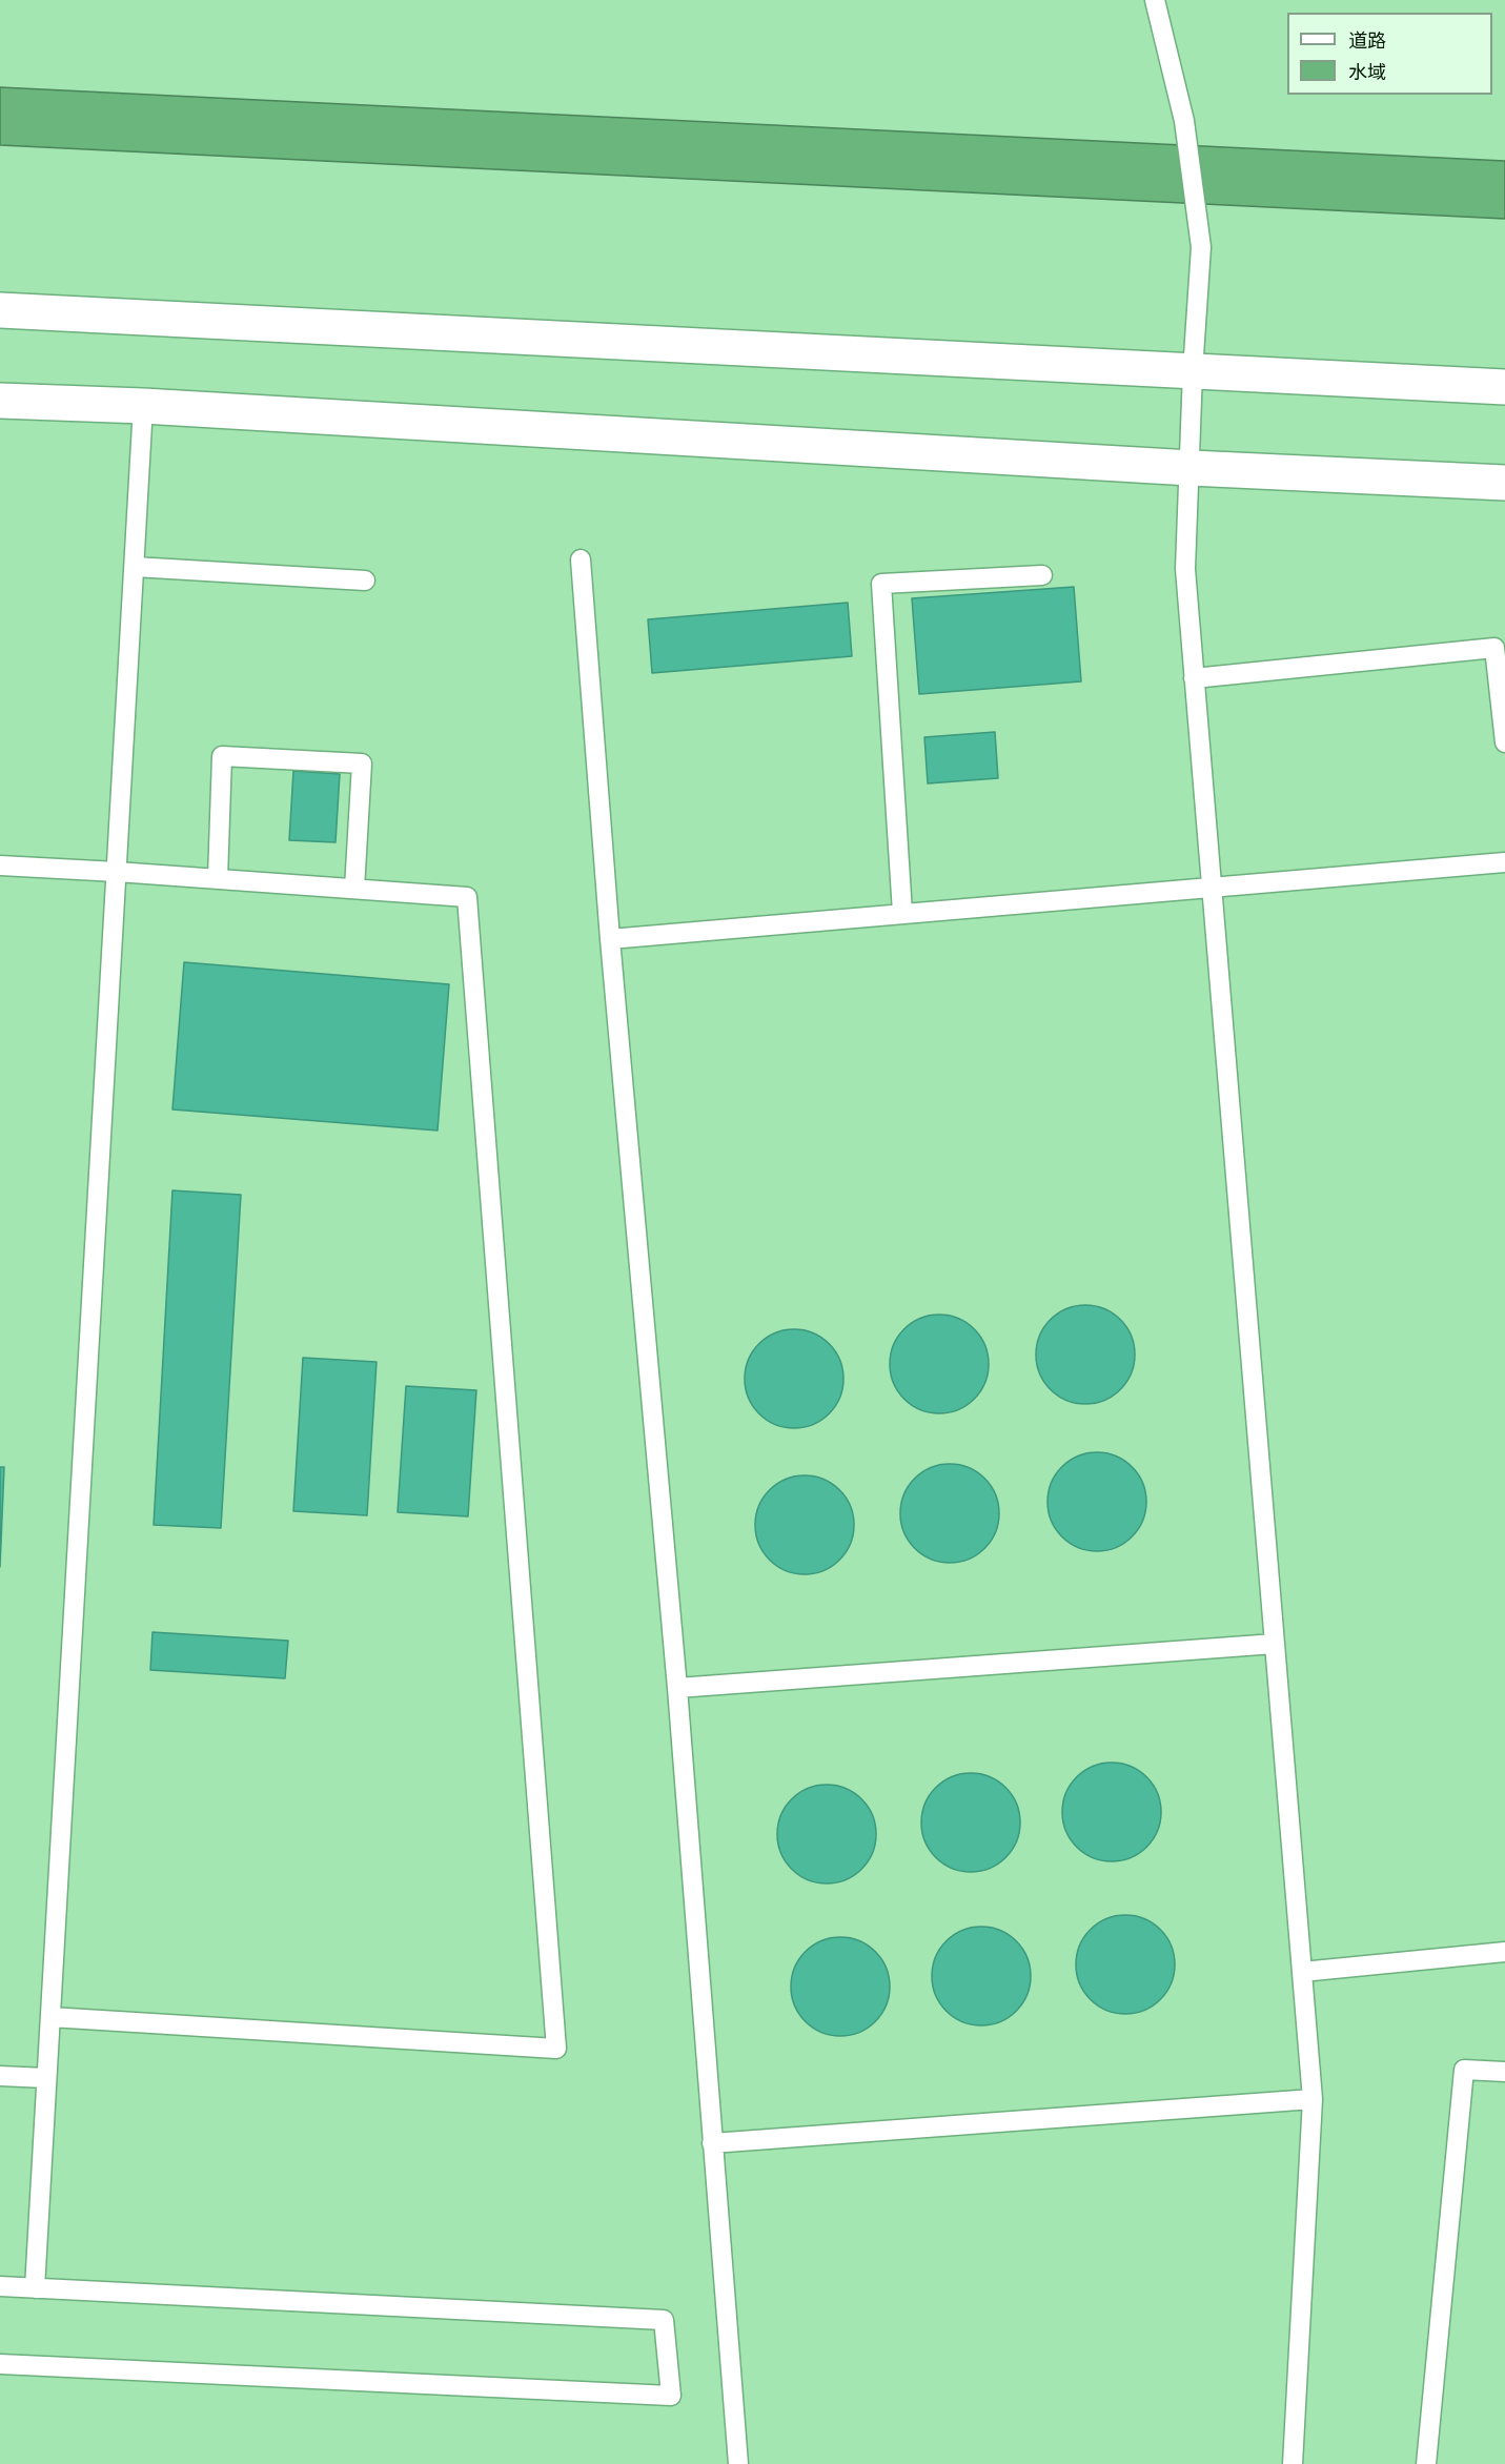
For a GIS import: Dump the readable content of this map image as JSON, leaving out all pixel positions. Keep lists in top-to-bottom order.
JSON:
{
  "legend": ["道路", "水域"]
}
